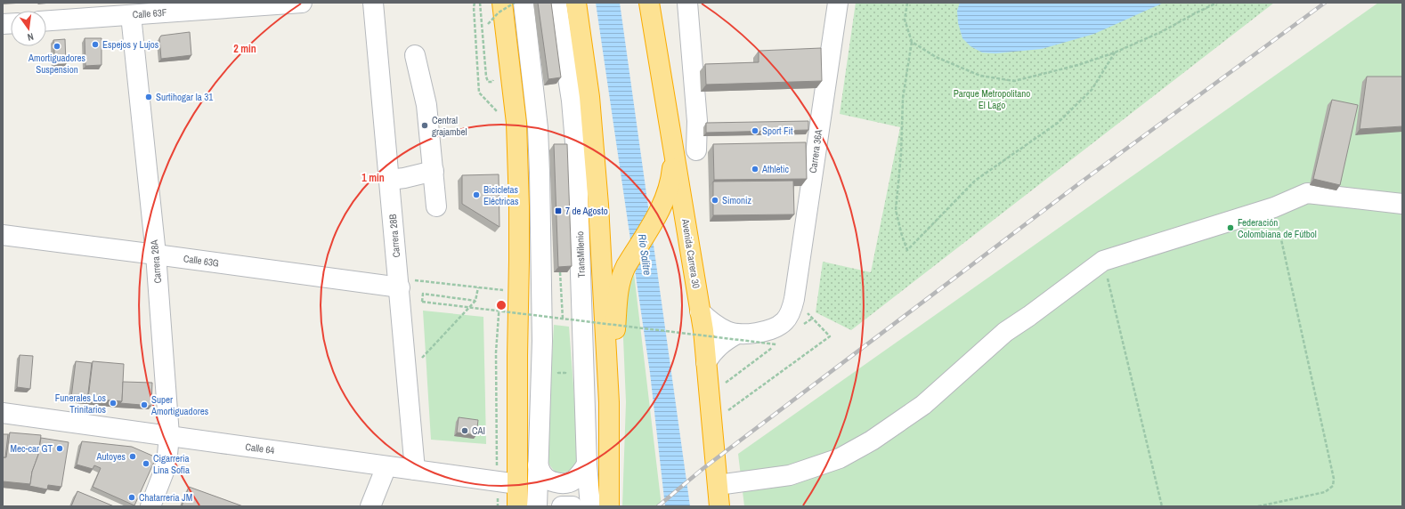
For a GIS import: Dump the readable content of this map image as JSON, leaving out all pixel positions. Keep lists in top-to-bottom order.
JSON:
{
  "streets": {
    "highway": ["Avenida Carrera 30"],
    "street": [
      "Calle 63F",
      "Carrera 36A",
      "Carrera 28B",
      "TransMilenio",
      "Calle 63G",
      "Carrera 28A",
      "Calle 64"
    ]
  },
  "crossings": [
    ["Calle 63F", "Carrera 28A"],
    ["Carrera 28B", "Calle 63G"],
    ["Carrera 28B", "Calle 64"],
    ["Calle 63G", "Carrera 28A"],
    ["Carrera 28A", "Calle 64"]
  ],
  "water": ["Río Salitre"],
  "parks": ["Parque Metropolitano El Lago"],
  "places": {
    "other": [
      "Espejos y Lujos",
      "Amortiguadores Suspension",
      "Surtihogar la 31",
      "Central grajambel",
      "Sport Fit",
      "Athletic",
      "Bicicletas Eléctricas",
      "Simoniz",
      "Federación Colombiana de Fútbol",
      "Funerales Los Trinitarios",
      "Super Amortiguadores",
      "CAI",
      "Mec-car GT",
      "Autoyes",
      "Cigarreria Lina Sofia",
      "Chatarreria JM"
    ],
    "transit": ["7 de Agosto"]
  },
  "north": "bottom",
  "rings": ["2 min", "1 min"]
}
